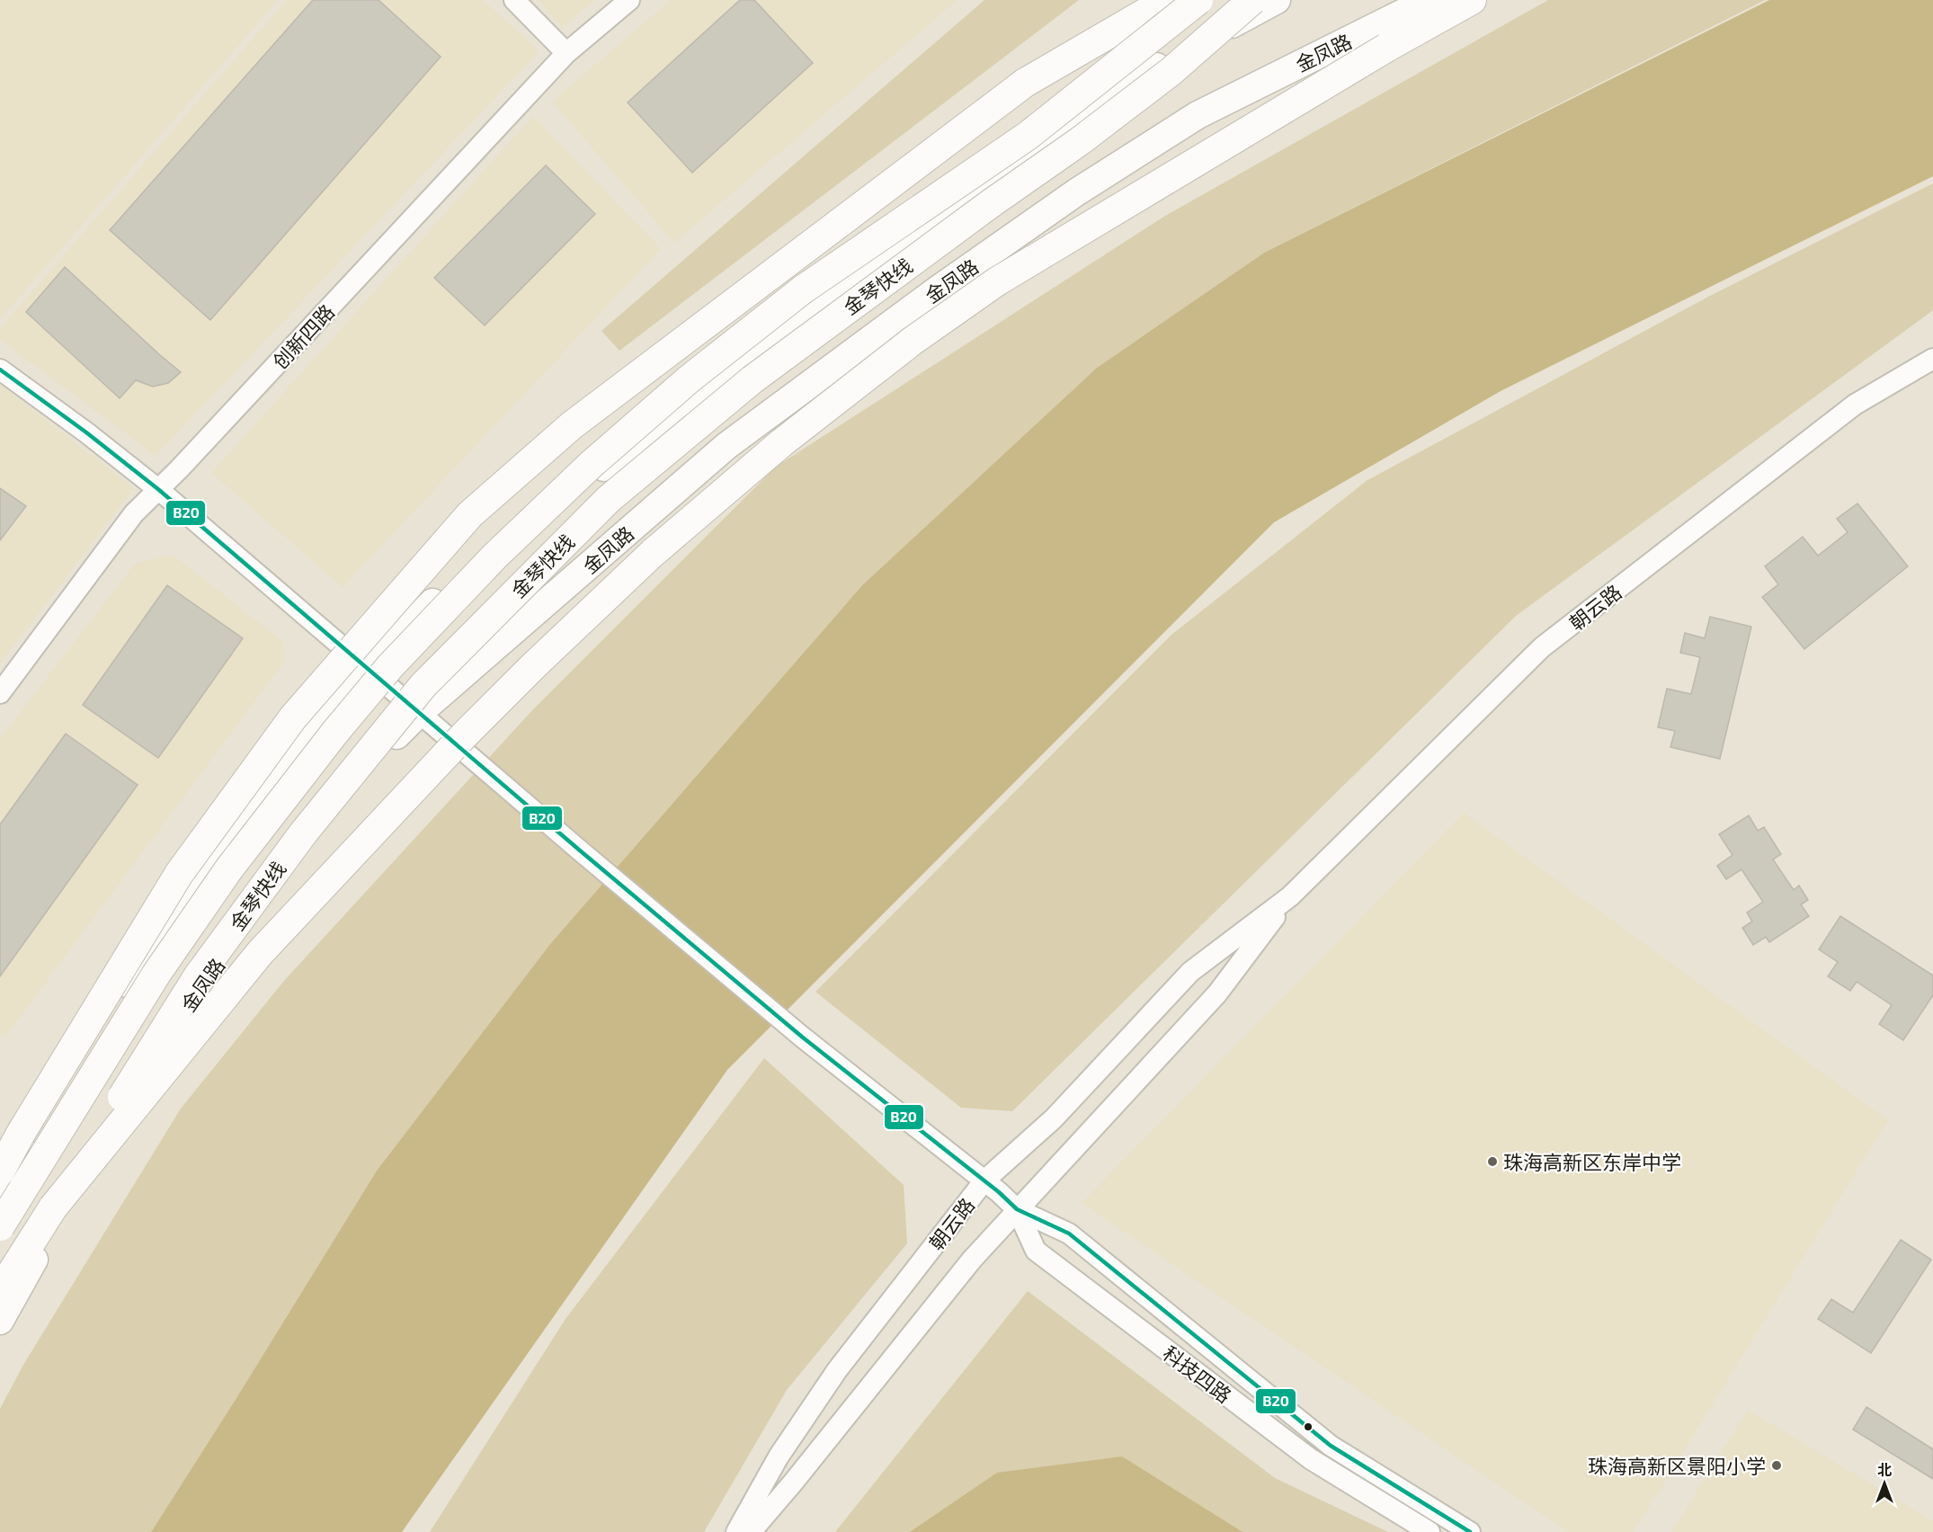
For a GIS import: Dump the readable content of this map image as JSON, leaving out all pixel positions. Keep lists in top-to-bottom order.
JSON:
{
  "streets": {
    "highway": ["金琴快线"],
    "main road": ["金凤路"],
    "street": ["创新四路", "朝云路", "科技四路"]
  },
  "crossings": [
    ["金凤路", "科技四路"],
    ["创新四路", "科技四路"],
    ["朝云路", "科技四路"]
  ],
  "places": ["珠海高新区东岸中学", "珠海高新区景阳小学"],
  "lines": ["transit line B20"],
  "north": "top"
}
